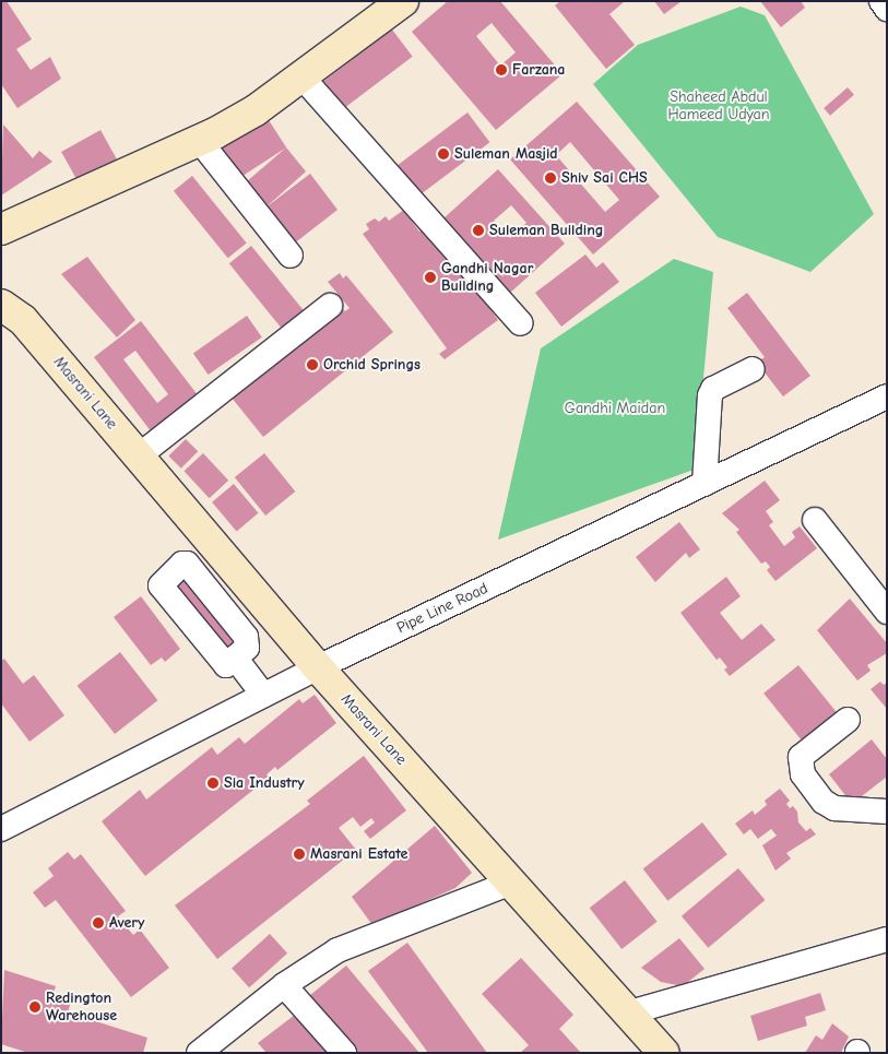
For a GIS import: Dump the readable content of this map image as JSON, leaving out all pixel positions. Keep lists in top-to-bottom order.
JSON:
{
  "streets": {
    "street": ["Masrani Lane", "Pipe Line Road"]
  },
  "crossings": [
    ["Masrani Lane", "Pipe Line Road"]
  ],
  "parks": ["Shaheed Abdul Hameed Udyan", "Gandhi Maidan"],
  "places": [
    "Farzana",
    "Suleman Masjid",
    "Shiv Sai CHS",
    "Suleman Building",
    "Gandhi Nagar Building",
    "Orchid Springs",
    "Sia Industry",
    "Masrani Estate",
    "Avery",
    "Redington Warehouse"
  ]
}
